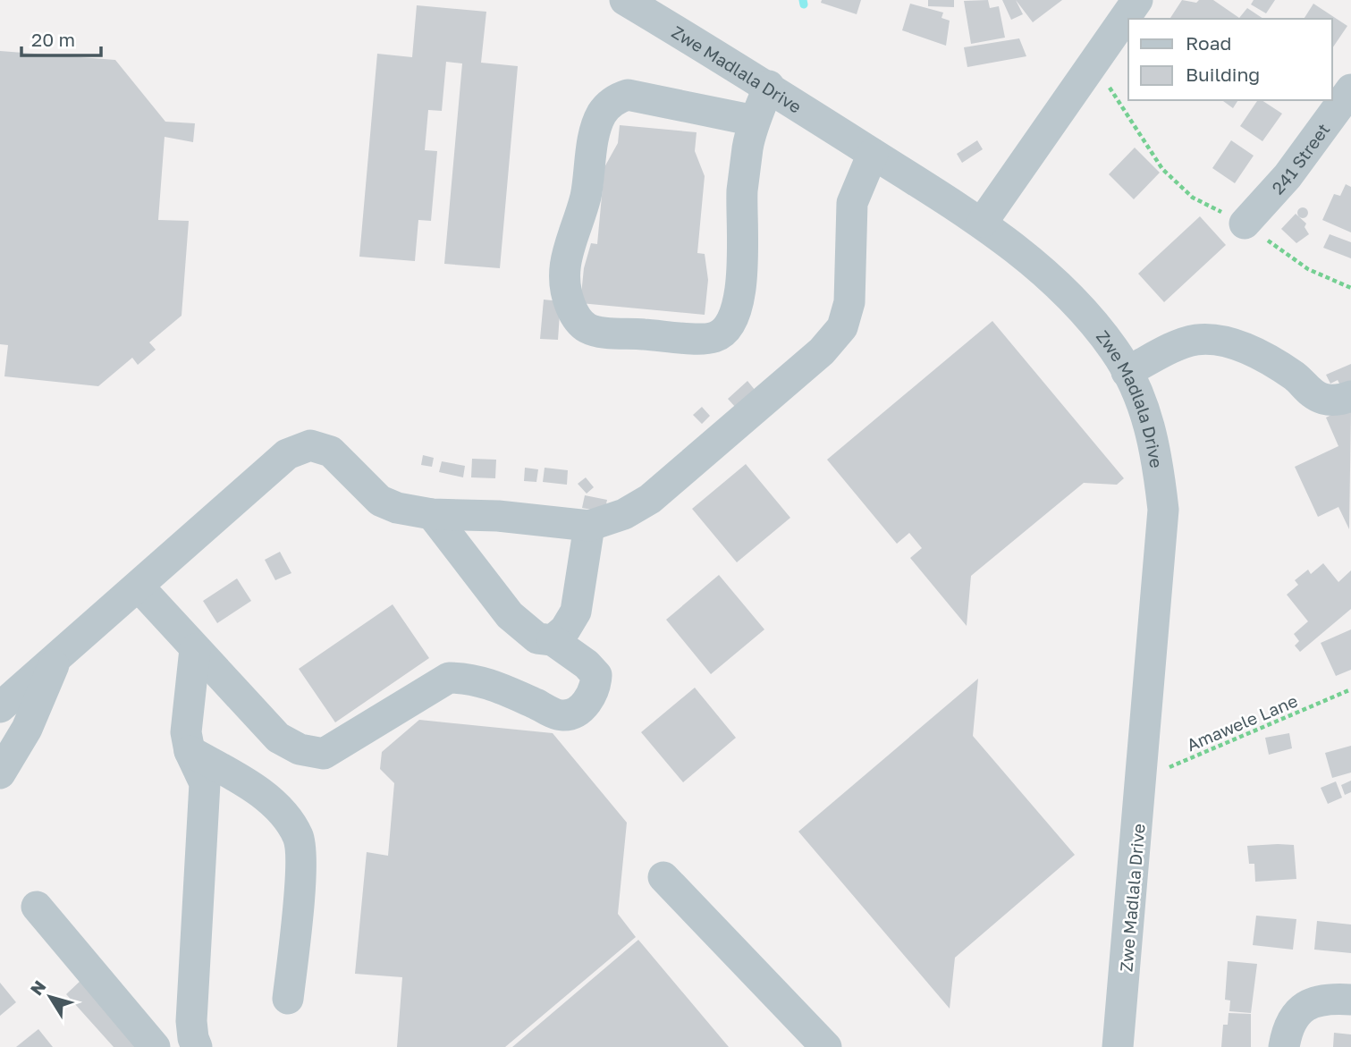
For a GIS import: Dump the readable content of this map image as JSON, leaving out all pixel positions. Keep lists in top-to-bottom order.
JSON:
{
  "streets": {
    "street": ["Zwe Madlala Drive", "241 Street"],
    "path": ["Amawele Lane"]
  },
  "crossings": [
    ["Zwe Madlala Drive", "Amawele Lane"]
  ],
  "legend": ["Road", "Building"],
  "scale_bar": "20 m",
  "north": "top left"
}
